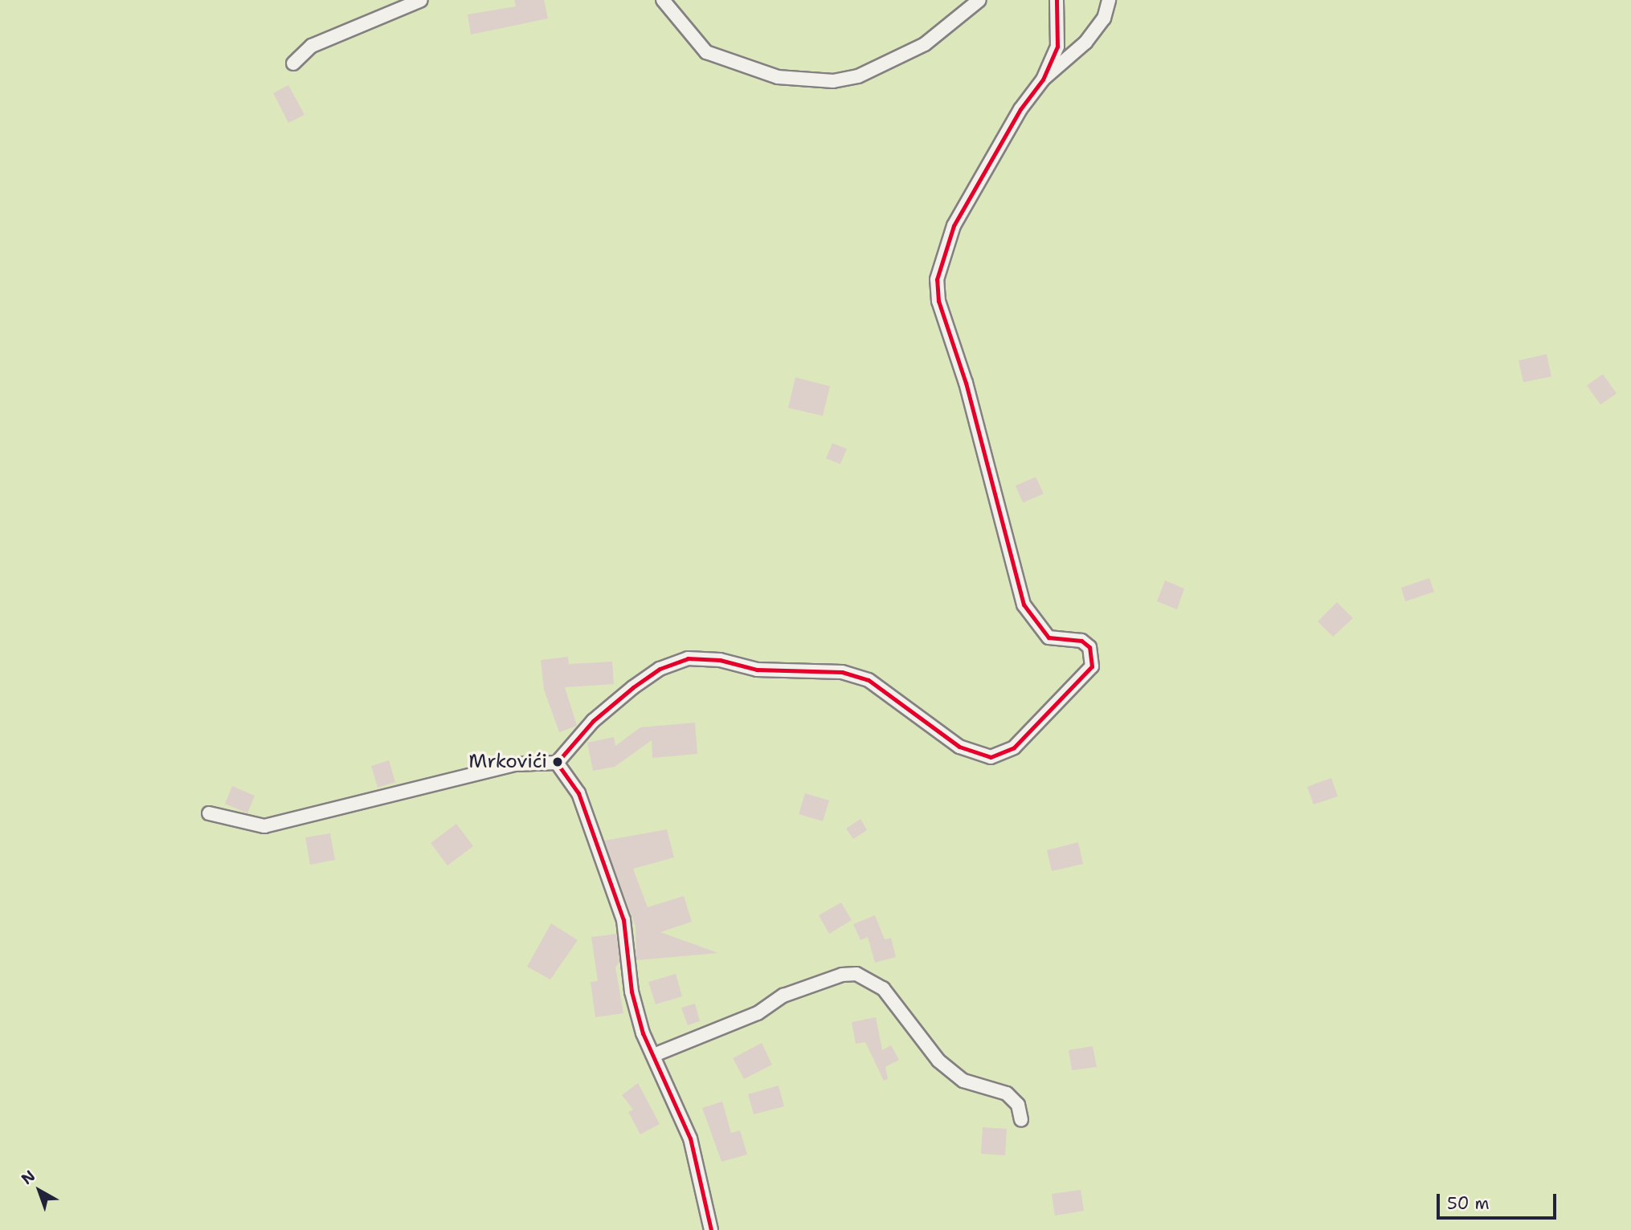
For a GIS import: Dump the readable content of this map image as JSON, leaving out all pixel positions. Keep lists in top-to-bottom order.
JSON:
{
  "places": ["Mrkovići"],
  "scale_bar": "50 m",
  "north": "top left"
}
